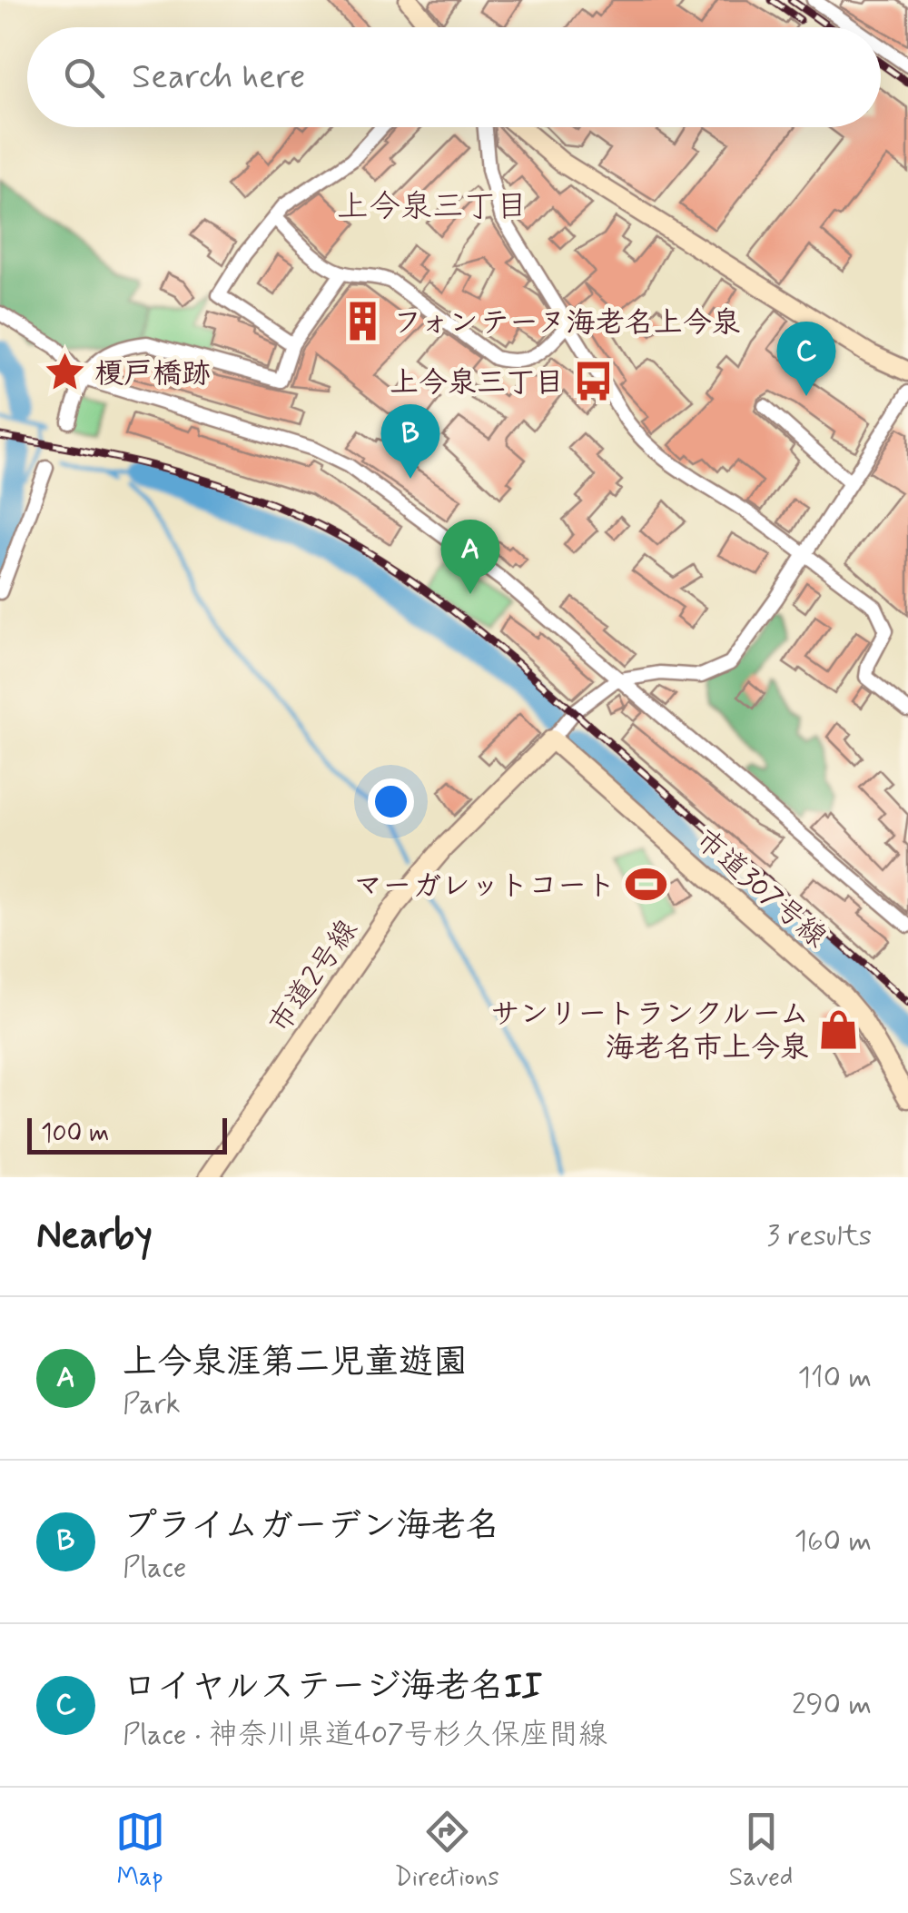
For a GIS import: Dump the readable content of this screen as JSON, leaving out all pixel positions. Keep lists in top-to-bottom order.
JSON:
{
  "streets": {
    "street": ["市道307号線", "市道2号線"]
  },
  "crossings": [
    ["市道307号線", "市道2号線"]
  ],
  "districts": ["上今泉三丁目"],
  "places": {
    "building": ["フォンテーヌ海老名上今泉"],
    "place": ["榎戸橋跡"],
    "bus stop": ["上今泉三丁目"],
    "sports": ["マーガレットコート"],
    "shop": ["サンリートランクルーム 海老名市上今泉"]
  },
  "scale_bar": "100 m",
  "page": {
    "search": "Search here",
    "pins": ["C", "B", "A"],
    "scale": "100 m",
    "heading": ["Nearby", "3 results"],
    "list": [
      {
        "mark": "A",
        "name": "上今泉涯第二児童遊園",
        "note": "Park",
        "value": "110 m"
      },
      {
        "mark": "B",
        "name": "プライムガーデン海老名",
        "note": "Place",
        "value": "160 m"
      },
      {
        "mark": "C",
        "name": "ロイヤルステージ海老名II",
        "note": "Place · 神奈川県道407号杉久保座間線",
        "value": "290 m"
      }
    ],
    "nav": ["Map", "Directions", "Saved"]
  }
}
